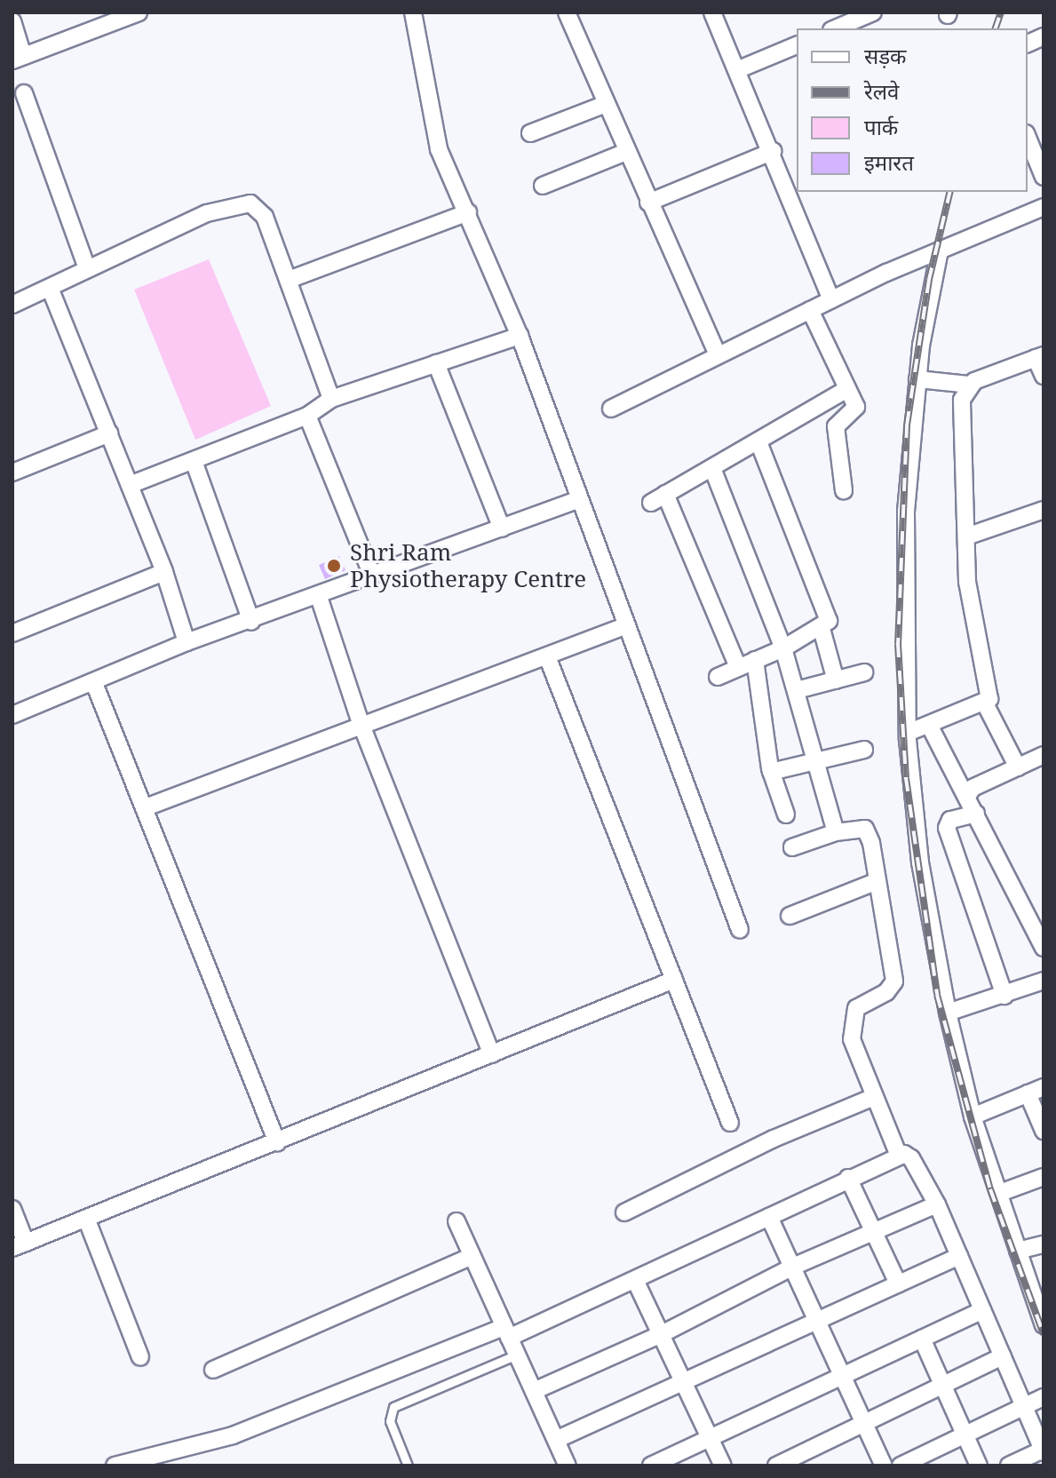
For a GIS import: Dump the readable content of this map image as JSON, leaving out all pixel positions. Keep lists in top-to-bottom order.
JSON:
{
  "places": ["Shri Ram Physiotherapy Centre"],
  "legend": [
    "सड़क",
    "रेलवे",
    "पार्क",
    "इमारत"
  ]
}
